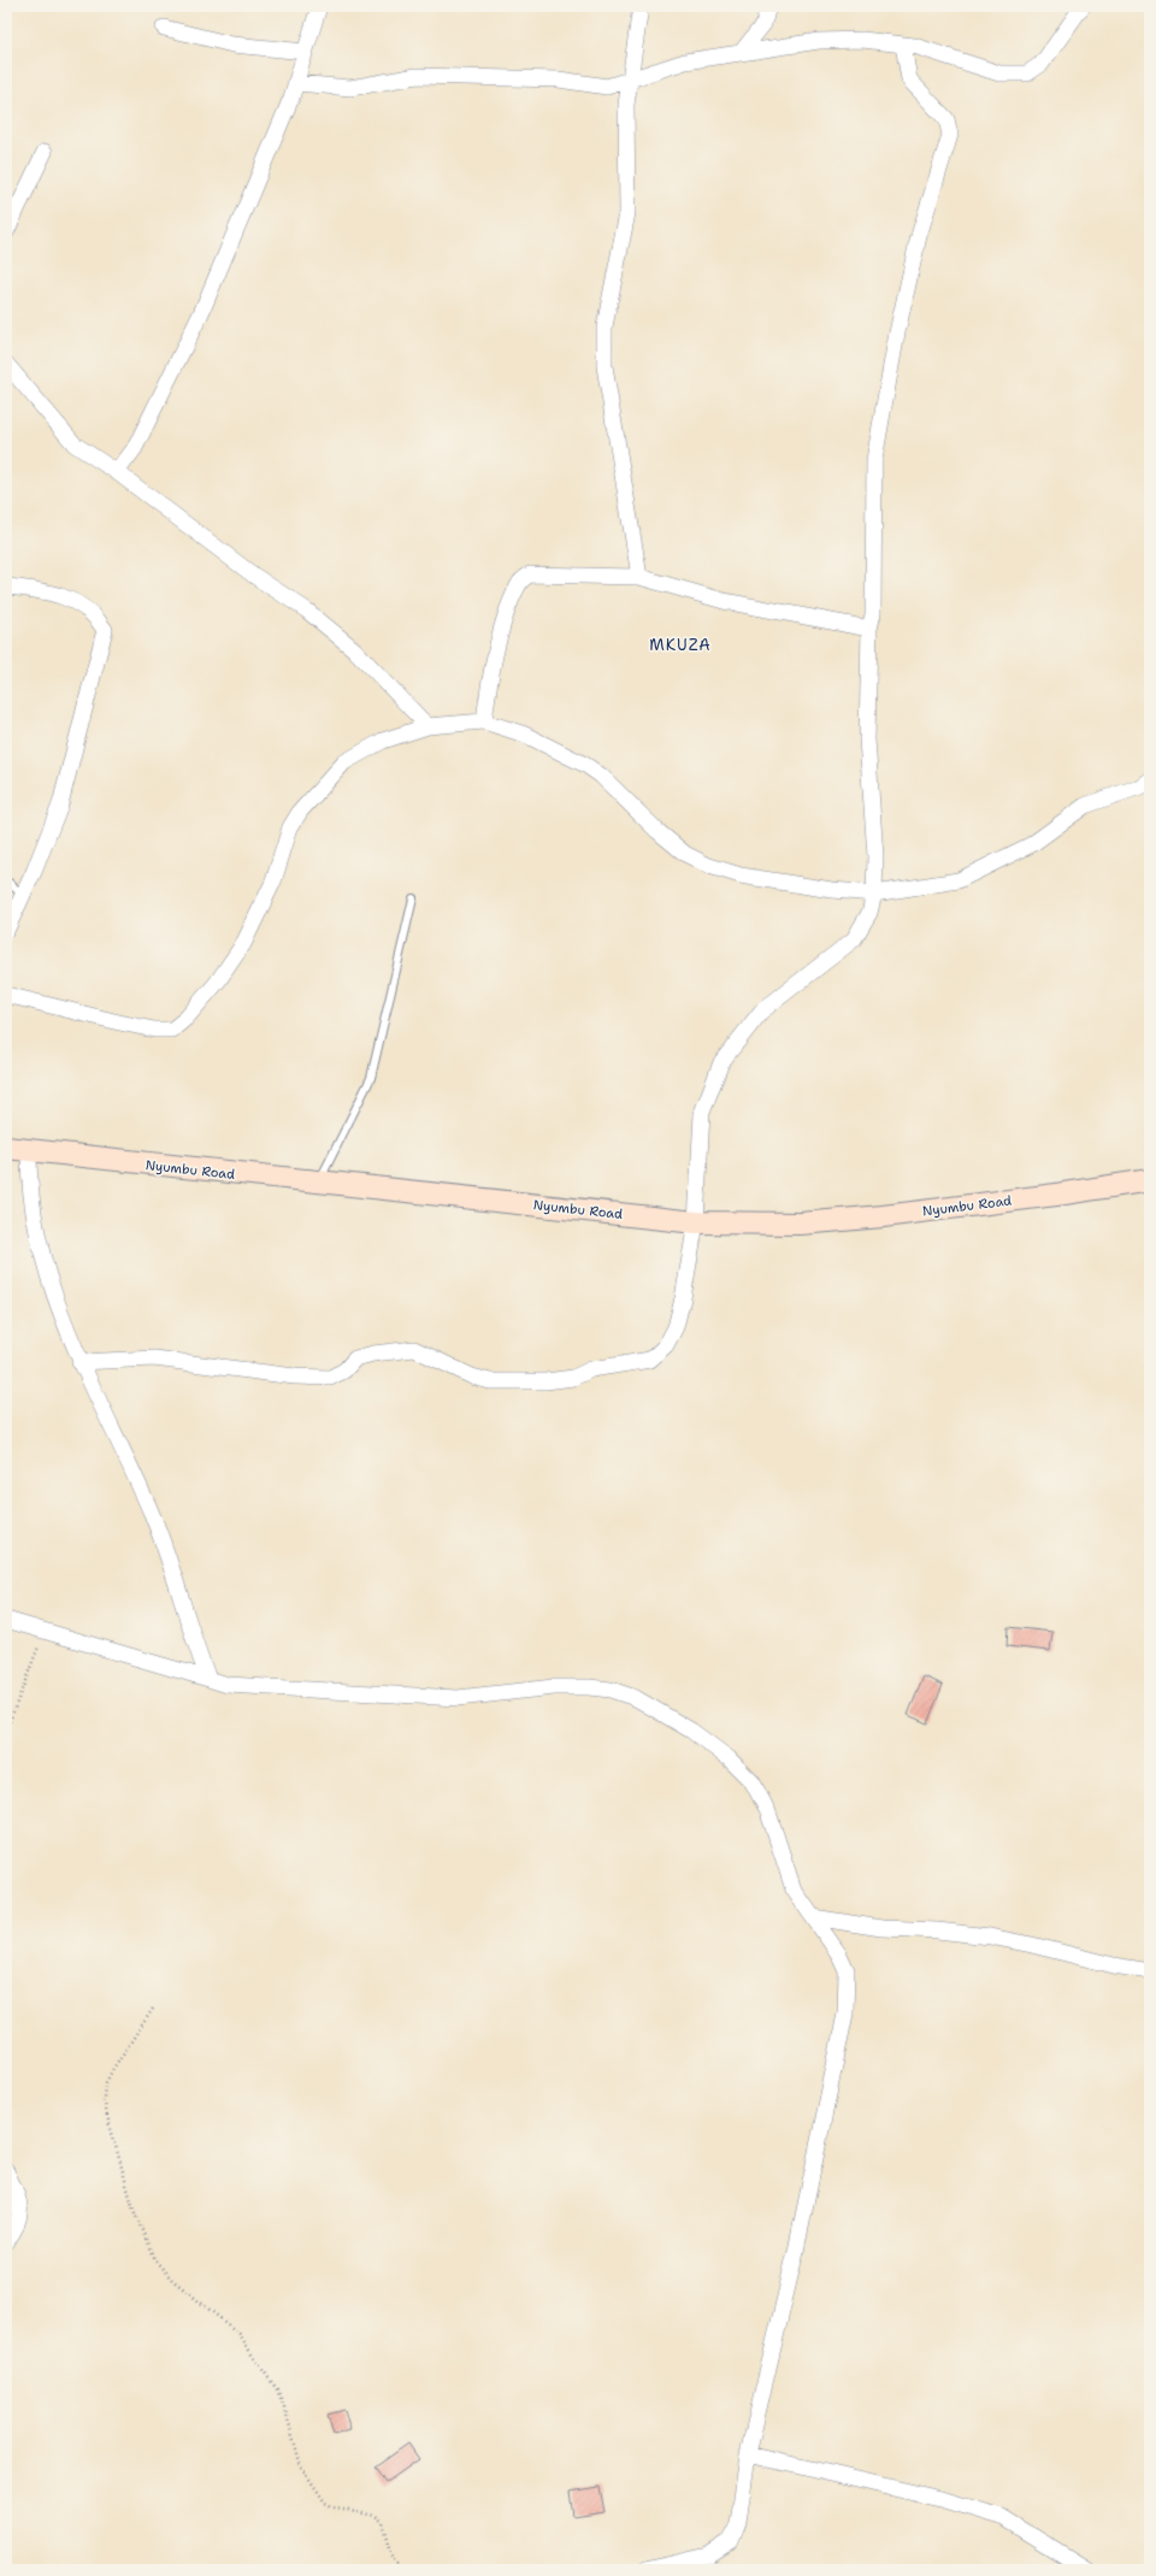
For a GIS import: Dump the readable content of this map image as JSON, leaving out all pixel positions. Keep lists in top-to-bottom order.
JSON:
{
  "streets": {
    "street": ["Nyumbu Road"]
  },
  "districts": ["MKUZA"]
}
